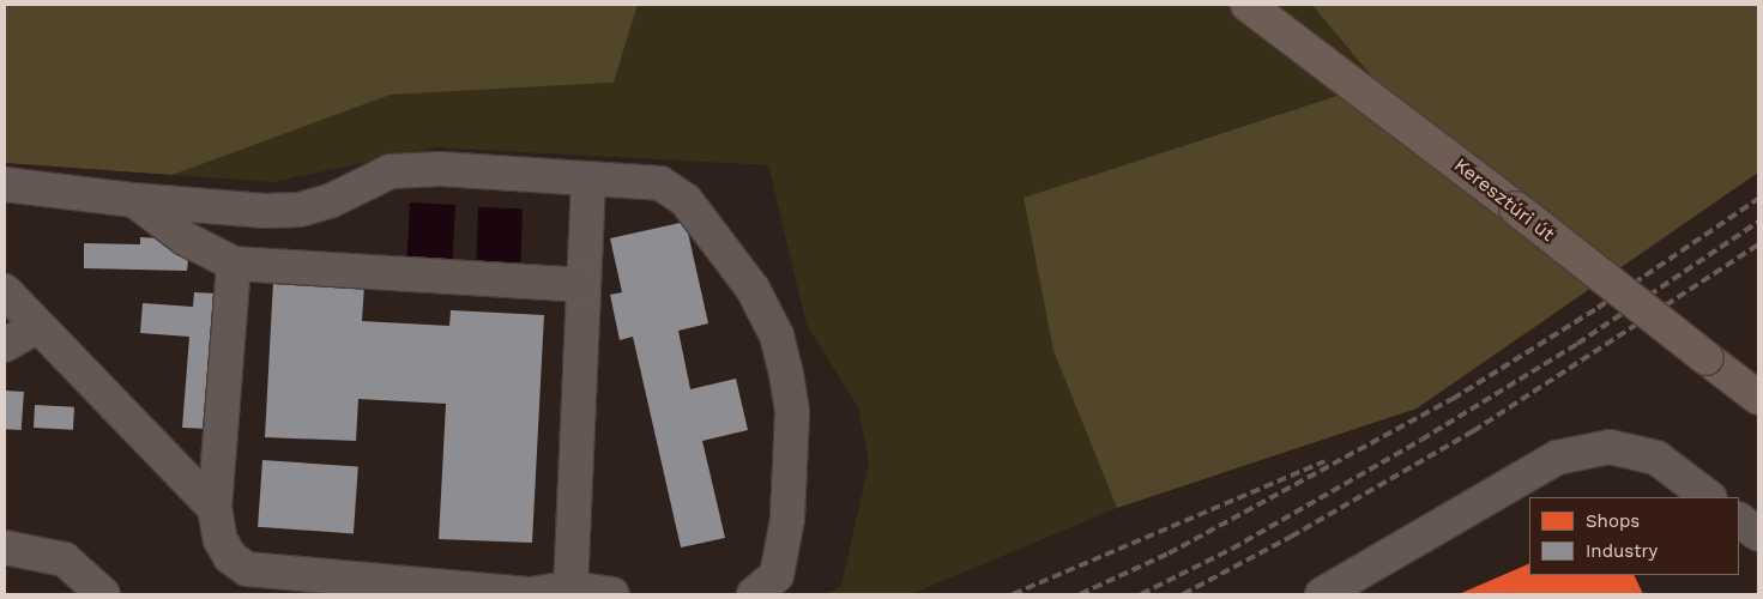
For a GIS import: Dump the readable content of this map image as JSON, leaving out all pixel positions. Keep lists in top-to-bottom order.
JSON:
{
  "streets": {
    "main road": ["Keresztúri út"]
  },
  "legend": ["Shops", "Industry"]
}
